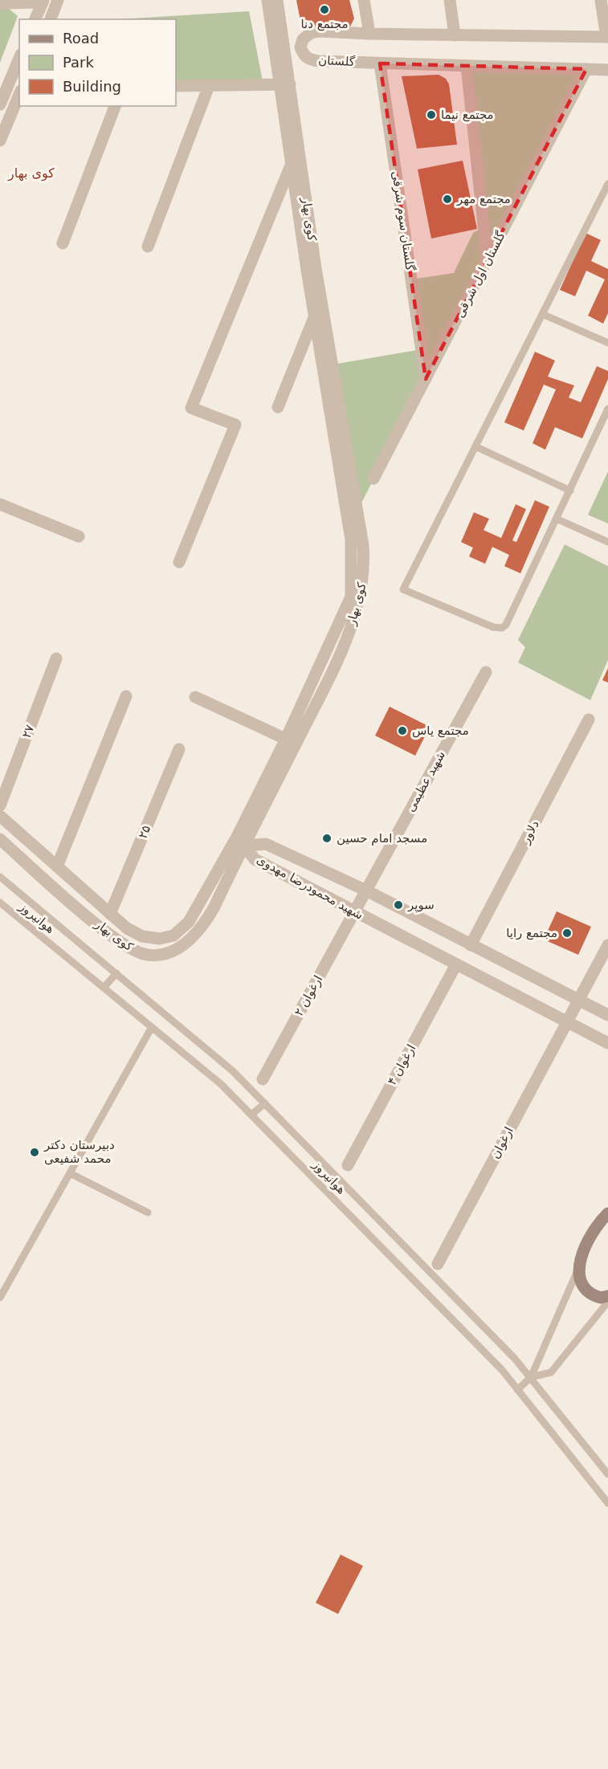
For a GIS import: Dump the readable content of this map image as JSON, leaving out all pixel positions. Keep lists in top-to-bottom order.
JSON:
{
  "streets": {
    "street": [
      "گلستان",
      "کوی بهار",
      "گلستان سوم شرقی",
      "گلستان اول شرقی",
      "۲۷",
      "شهید عظیمی",
      "۲۵",
      "دلاور",
      "شهید محمودرضا مهدوی",
      "ارغوان ۲",
      "ارغوان ۴",
      "ارغوان"
    ],
    "lane": ["هوانیروز"]
  },
  "crossings": [
    ["گلستان", "گلستان سوم شرقی"],
    ["گلستان", "گلستان اول شرقی"],
    ["کوی بهار", "۲۵"],
    ["کوی بهار", "شهید محمودرضا مهدوی"],
    ["گلستان سوم شرقی", "گلستان اول شرقی"],
    ["شهید عظیمی", "شهید محمودرضا مهدوی"],
    ["شهید عظیمی", "ارغوان ۲"],
    ["دلاور", "شهید محمودرضا مهدوی"],
    ["شهید محمودرضا مهدوی", "ارغوان ۲"],
    ["شهید محمودرضا مهدوی", "ارغوان ۴"],
    ["شهید محمودرضا مهدوی", "ارغوان"]
  ],
  "districts": ["کوی بهار"],
  "places": [
    "مجتمع دنا",
    "مجتمع نیما",
    "مجتمع مهر",
    "مجتمع یاس",
    "مسجد امام حسین",
    "سوپر",
    "مجتمع رایا",
    "دبیرستان دکتر محمد شفیعی"
  ],
  "legend": ["Road", "Park", "Building"]
}
